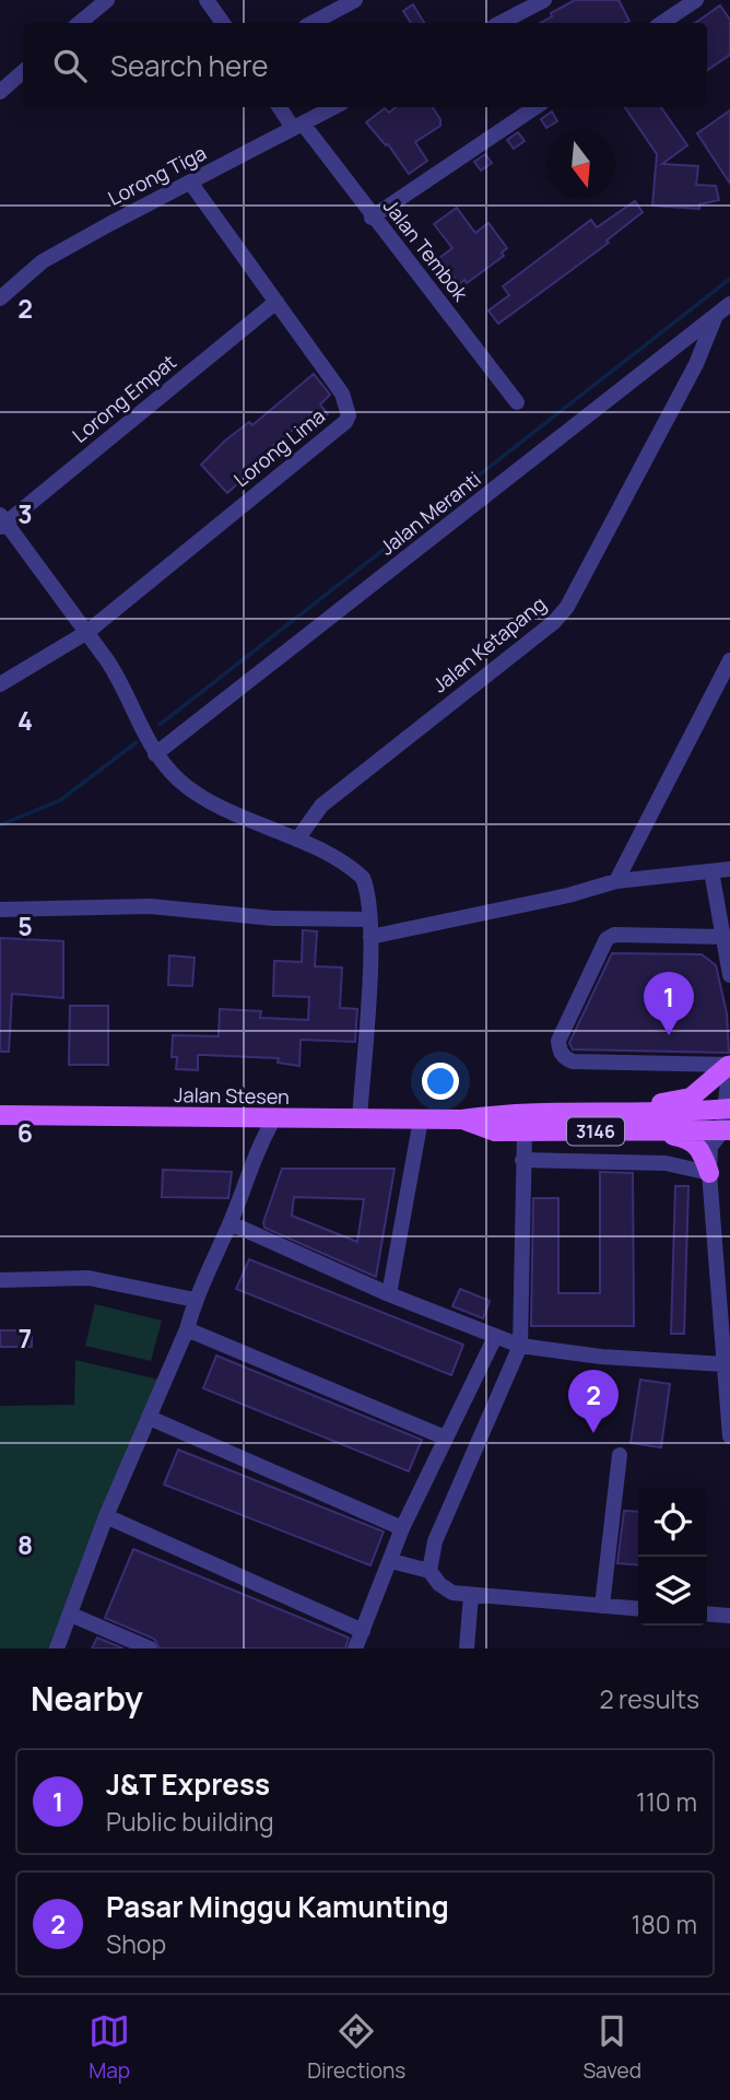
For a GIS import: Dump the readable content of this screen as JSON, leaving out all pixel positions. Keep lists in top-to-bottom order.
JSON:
{
  "streets": {
    "main road": ["Jalan Stesen", "3146"],
    "street": [
      "Lorong Tiga",
      "Jalan Tembok",
      "Lorong Empat",
      "Lorong Lima",
      "Jalan Meranti",
      "Jalan Ketapang"
    ]
  },
  "crossings": [
    ["Lorong Tiga", "Jalan Tembok"],
    ["Lorong Tiga", "Lorong Lima"],
    ["Lorong Empat", "Lorong Lima"],
    ["Jalan Meranti", "Jalan Ketapang"],
    ["Jalan Stesen", "3146"]
  ],
  "north": "bottom",
  "page": {
    "search": "Search here",
    "pins": ["1", "2"],
    "heading": ["Nearby", "2 results"],
    "list": [
      {
        "mark": "1",
        "name": "J&T Express",
        "note": "Public building",
        "value": "110 m"
      },
      {
        "mark": "2",
        "name": "Pasar Minggu Kamunting",
        "note": "Shop",
        "value": "180 m"
      }
    ],
    "nav": ["Map", "Directions", "Saved"]
  },
  "grid": {
    "rows": [
      "2",
      "3",
      "4",
      "5",
      "6",
      "7",
      "8"
    ]
  }
}
